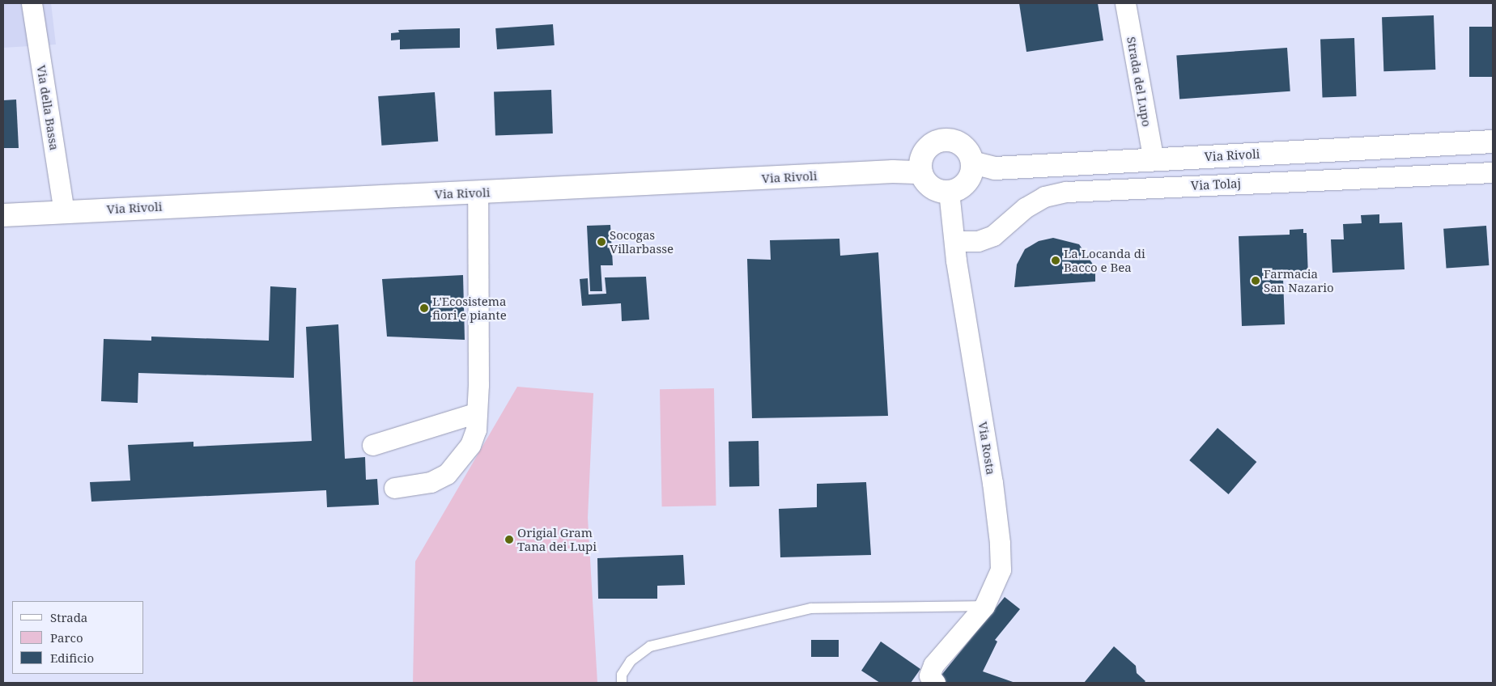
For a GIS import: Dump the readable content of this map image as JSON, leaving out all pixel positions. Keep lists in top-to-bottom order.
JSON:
{
  "streets": {
    "street": [
      "Strada del Lupo",
      "Via della Bassa",
      "Via Rivoli",
      "Via Tolaj",
      "Via Rosta"
    ]
  },
  "crossings": [
    ["Strada del Lupo", "Via Rivoli"],
    ["Via della Bassa", "Via Rivoli"],
    ["Via Rivoli", "Via Rosta"],
    ["Via Tolaj", "Via Rosta"]
  ],
  "places": [
    "Socogas Villarbasse",
    "La Locanda di Bacco e Bea",
    "Farmacia San Nazario",
    "L'Ecosistema fiori e piante",
    "Origial Gram Tana dei Lupi"
  ],
  "legend": ["Strada", "Parco", "Edificio"]
}
